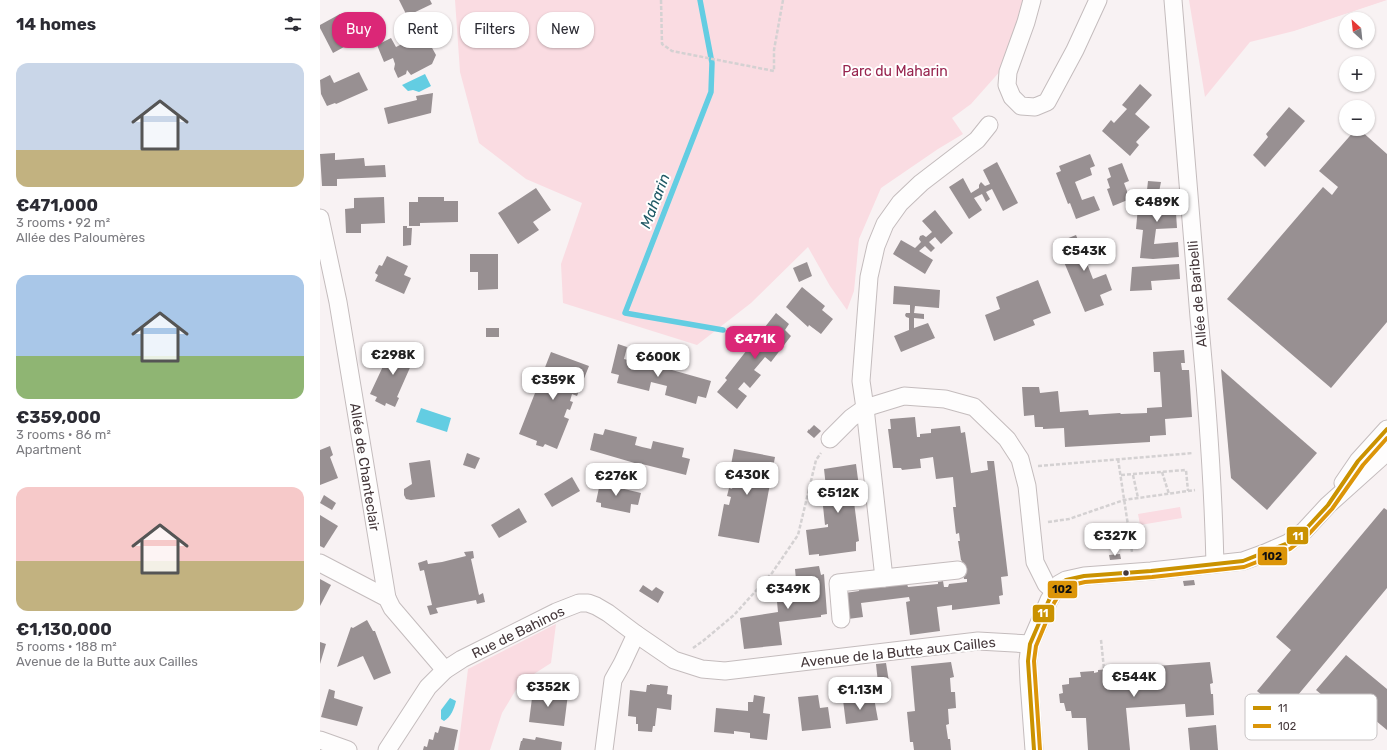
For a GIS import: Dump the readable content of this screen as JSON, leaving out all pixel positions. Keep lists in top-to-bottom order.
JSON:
{
  "streets": {
    "street": [
      "Allée de Baribelli",
      "Allée de Chanteclair",
      "Rue de Bahinos",
      "Avenue de la Butte aux Cailles"
    ]
  },
  "crossings": [
    ["Rue de Bahinos", "Avenue de la Butte aux Cailles"]
  ],
  "water": ["Maharin"],
  "parks": ["Parc du Maharin"],
  "lines": ["transit line 11", "transit line 102"],
  "legend": ["11", "102"],
  "north": "top left",
  "page": {
    "heading": "14 homes",
    "map_buttons": ["+", "−"],
    "chip": [
      "Buy",
      "Rent",
      "Filters",
      "New"
    ],
    "list": [
      {
        "name": "€471,000",
        "note": "3 rooms · 92 m² · Allée des Paloumères"
      },
      {
        "name": "€359,000",
        "note": "3 rooms · 86 m² · Apartment"
      },
      {
        "name": "€1,130,000",
        "note": "5 rooms · 188 m² · Avenue de la Butte aux Cailles"
      }
    ],
    "price": [
      "€489K",
      "€543K",
      "€471K",
      "€298K",
      "€600K",
      "€359K",
      "€430K",
      "€276K",
      "€512K",
      "€327K",
      "€349K",
      "€544K",
      "€352K",
      "€1.13M"
    ]
  }
}
